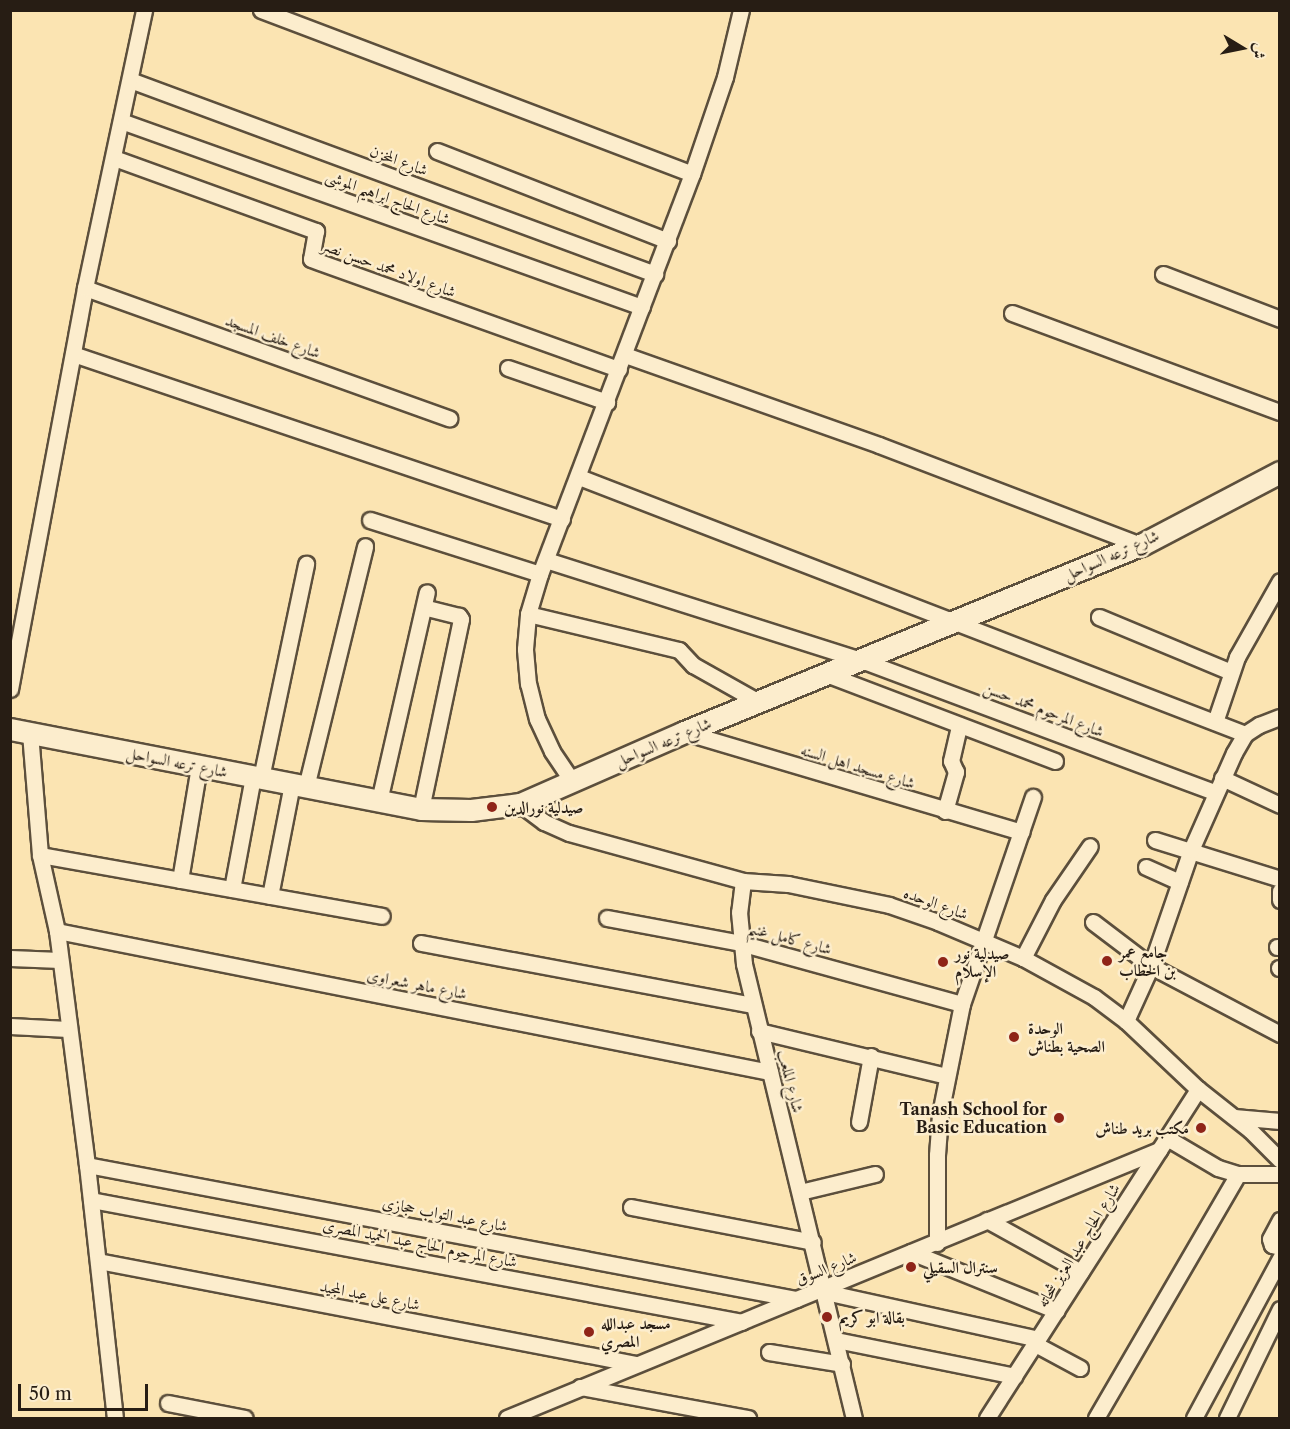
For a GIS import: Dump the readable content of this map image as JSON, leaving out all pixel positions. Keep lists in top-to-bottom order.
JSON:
{
  "streets": {
    "main road": ["شارع ترعه السواحل"],
    "street": [
      "شارع المخزن",
      "شارع الحاج ابراهيم الموشى",
      "شارع اولاد محمد حسن نصر",
      "شارع خلف المسجد",
      "شارع المرحوم محمد حسن",
      "شارع مسجد اهل السنه",
      "شارع الوحده",
      "شارع كامل غنيم",
      "شارع ماهر شعراوى",
      "شارع الملعب",
      "شارع عبد التواب حجازى",
      "شارع المرحوم الحاج عبد الحميد المصرى",
      "شارع الحاج عبد العزيز شحاته",
      "شارع السوق",
      "شارع على عبد المجيد"
    ]
  },
  "crossings": [
    ["شارع ترعه السواحل", "شارع المرحوم محمد حسن"],
    ["شارع ترعه السواحل", "شارع مسجد اهل السنه"],
    ["شارع ترعه السواحل", "شارع الوحده"],
    ["شارع الوحده", "شارع الملعب"],
    ["شارع الوحده", "شارع الحاج عبد العزيز شحاته"],
    ["شارع كامل غنيم", "شارع الملعب"],
    ["شارع ماهر شعراوى", "شارع الملعب"],
    ["شارع الملعب", "شارع السوق"],
    ["شارع عبد التواب حجازى", "شارع السوق"],
    ["شارع المرحوم الحاج عبد الحميد المصرى", "شارع السوق"],
    ["شارع الحاج عبد العزيز شحاته", "شارع السوق"],
    ["شارع السوق", "شارع على عبد المجيد"]
  ],
  "places": [
    "صيدلية نورالدين",
    "جامع عمر بن الخطاب",
    "صيدلية نور الإسلام",
    "الوحدة الصحية بطناش",
    "Tanash School for Basic Education",
    "مكتب بريد طناش",
    "سنترال السقيلي",
    "بقالة ابو كريم",
    "مسجد عبدالله المصري"
  ],
  "scale_bar": "50 m",
  "north": "right"
}
